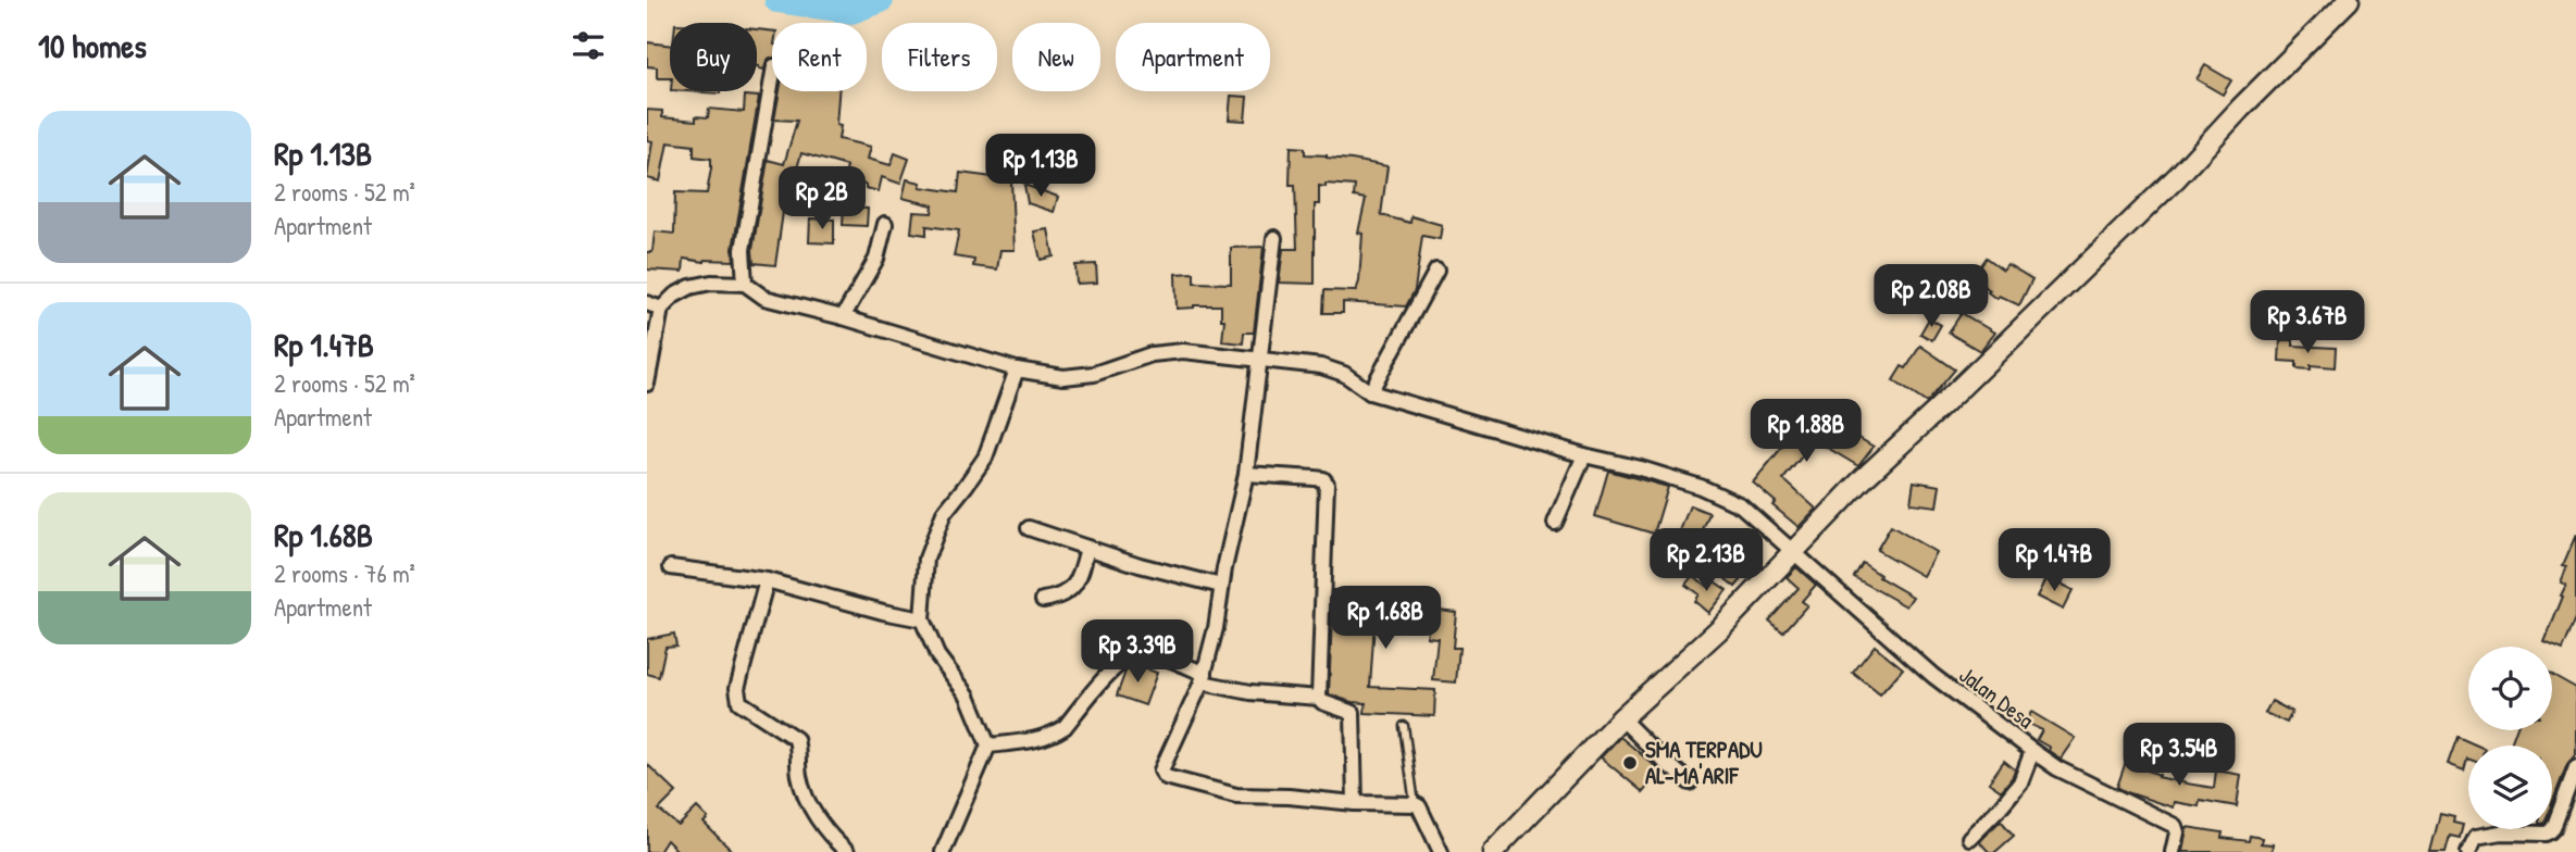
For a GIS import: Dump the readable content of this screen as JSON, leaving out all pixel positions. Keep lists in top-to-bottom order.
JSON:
{
  "streets": {
    "street": ["Jalan Desa"]
  },
  "places": ["SMA TERPADU AL-MA'ARIF"],
  "page": {
    "heading": "10 homes",
    "chip": [
      "Buy",
      "Rent",
      "Filters",
      "New",
      "Apartment"
    ],
    "list": [
      {
        "name": "Rp 1.13B",
        "note": "2 rooms · 52 m² · Apartment"
      },
      {
        "name": "Rp 1.47B",
        "note": "2 rooms · 52 m² · Apartment"
      },
      {
        "name": "Rp 1.68B",
        "note": "2 rooms · 76 m² · Apartment"
      }
    ],
    "price": [
      "Rp 1.13B",
      "Rp 2B",
      "Rp 2.08B",
      "Rp 3.67B",
      "Rp 1.88B",
      "Rp 2.13B",
      "Rp 1.47B",
      "Rp 1.68B",
      "Rp 3.39B",
      "Rp 3.54B"
    ]
  }
}
